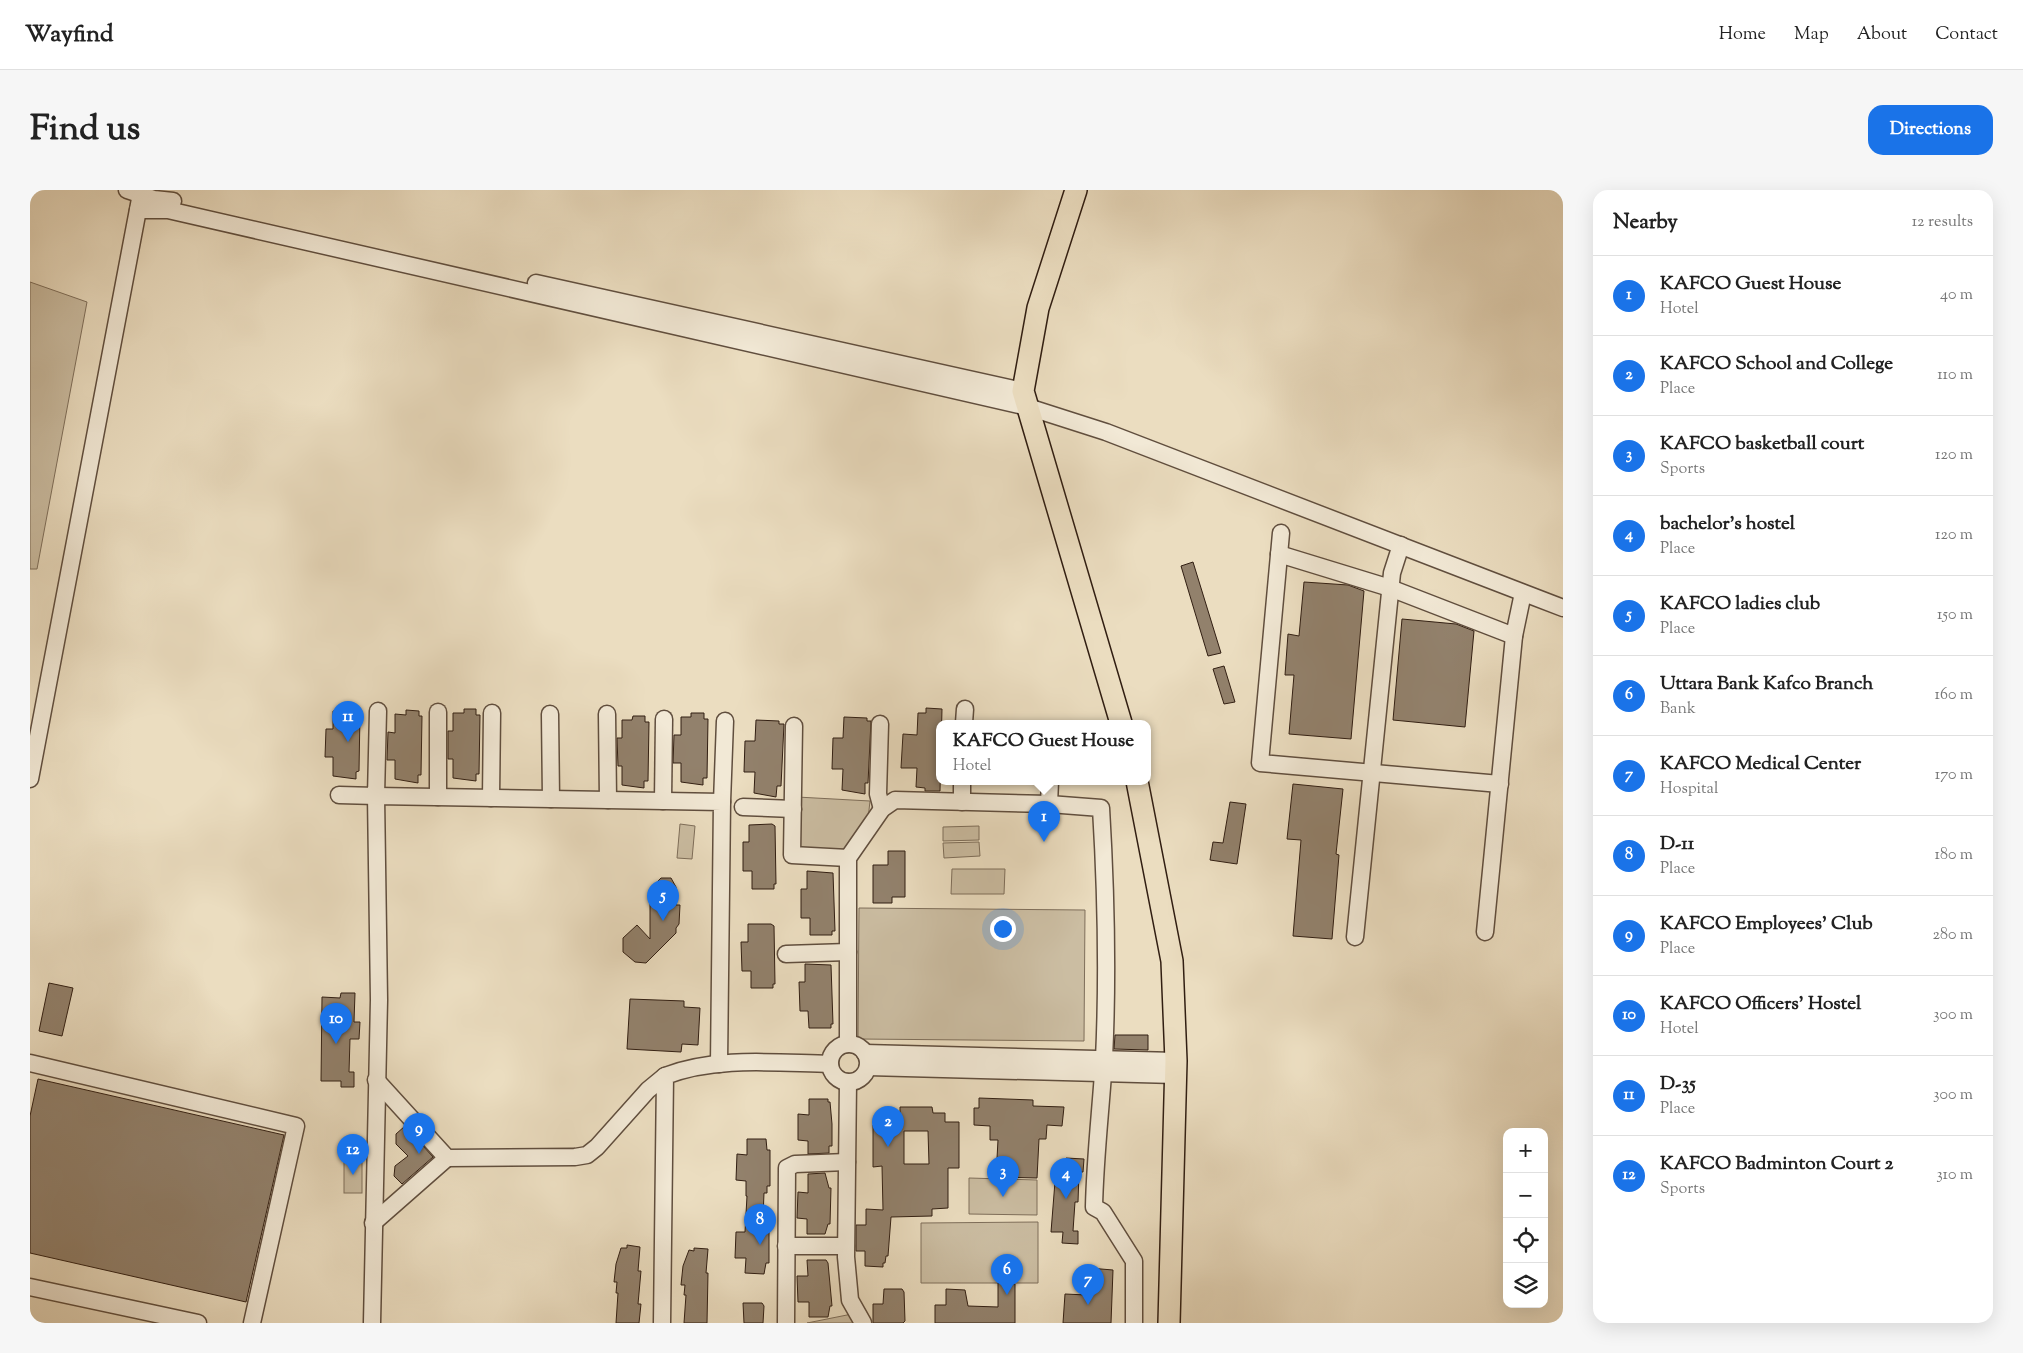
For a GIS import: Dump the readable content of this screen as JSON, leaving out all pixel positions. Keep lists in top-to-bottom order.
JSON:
{
  "page": {
    "header": "Wayfind",
    "nav": [
      "Home",
      "Map",
      "About",
      "Contact"
    ],
    "title": "Find us",
    "buttons": "Directions",
    "heading": ["Nearby", "12 results"],
    "list": [
      {
        "mark": "1",
        "name": "KAFCO Guest House",
        "note": "Hotel",
        "value": "40 m"
      },
      {
        "mark": "2",
        "name": "KAFCO School and College",
        "note": "Place",
        "value": "110 m"
      },
      {
        "mark": "3",
        "name": "KAFCO basketball court",
        "note": "Sports",
        "value": "120 m"
      },
      {
        "mark": "4",
        "name": "bachelor's hostel",
        "note": "Place",
        "value": "120 m"
      },
      {
        "mark": "5",
        "name": "KAFCO ladies club",
        "note": "Place",
        "value": "150 m"
      },
      {
        "mark": "6",
        "name": "Uttara Bank Kafco Branch",
        "note": "Bank",
        "value": "160 m"
      },
      {
        "mark": "7",
        "name": "KAFCO Medical Center",
        "note": "Hospital",
        "value": "170 m"
      },
      {
        "mark": "8",
        "name": "D-11",
        "note": "Place",
        "value": "180 m"
      },
      {
        "mark": "9",
        "name": "KAFCO Employees' Club",
        "note": "Place",
        "value": "280 m"
      },
      {
        "mark": "10",
        "name": "KAFCO Officers' Hostel",
        "note": "Hotel",
        "value": "300 m"
      },
      {
        "mark": "11",
        "name": "D-35",
        "note": "Place",
        "value": "300 m"
      },
      {
        "mark": "12",
        "name": "KAFCO Badminton Court 2",
        "note": "Sports",
        "value": "310 m"
      }
    ],
    "pins": [
      "11",
      "1",
      "5",
      "10",
      "2",
      "9",
      "12",
      "3",
      "4",
      "8",
      "6",
      "7"
    ],
    "popup": ["KAFCO Guest House", "Hotel"],
    "map_buttons": ["+", "−"]
  }
}
